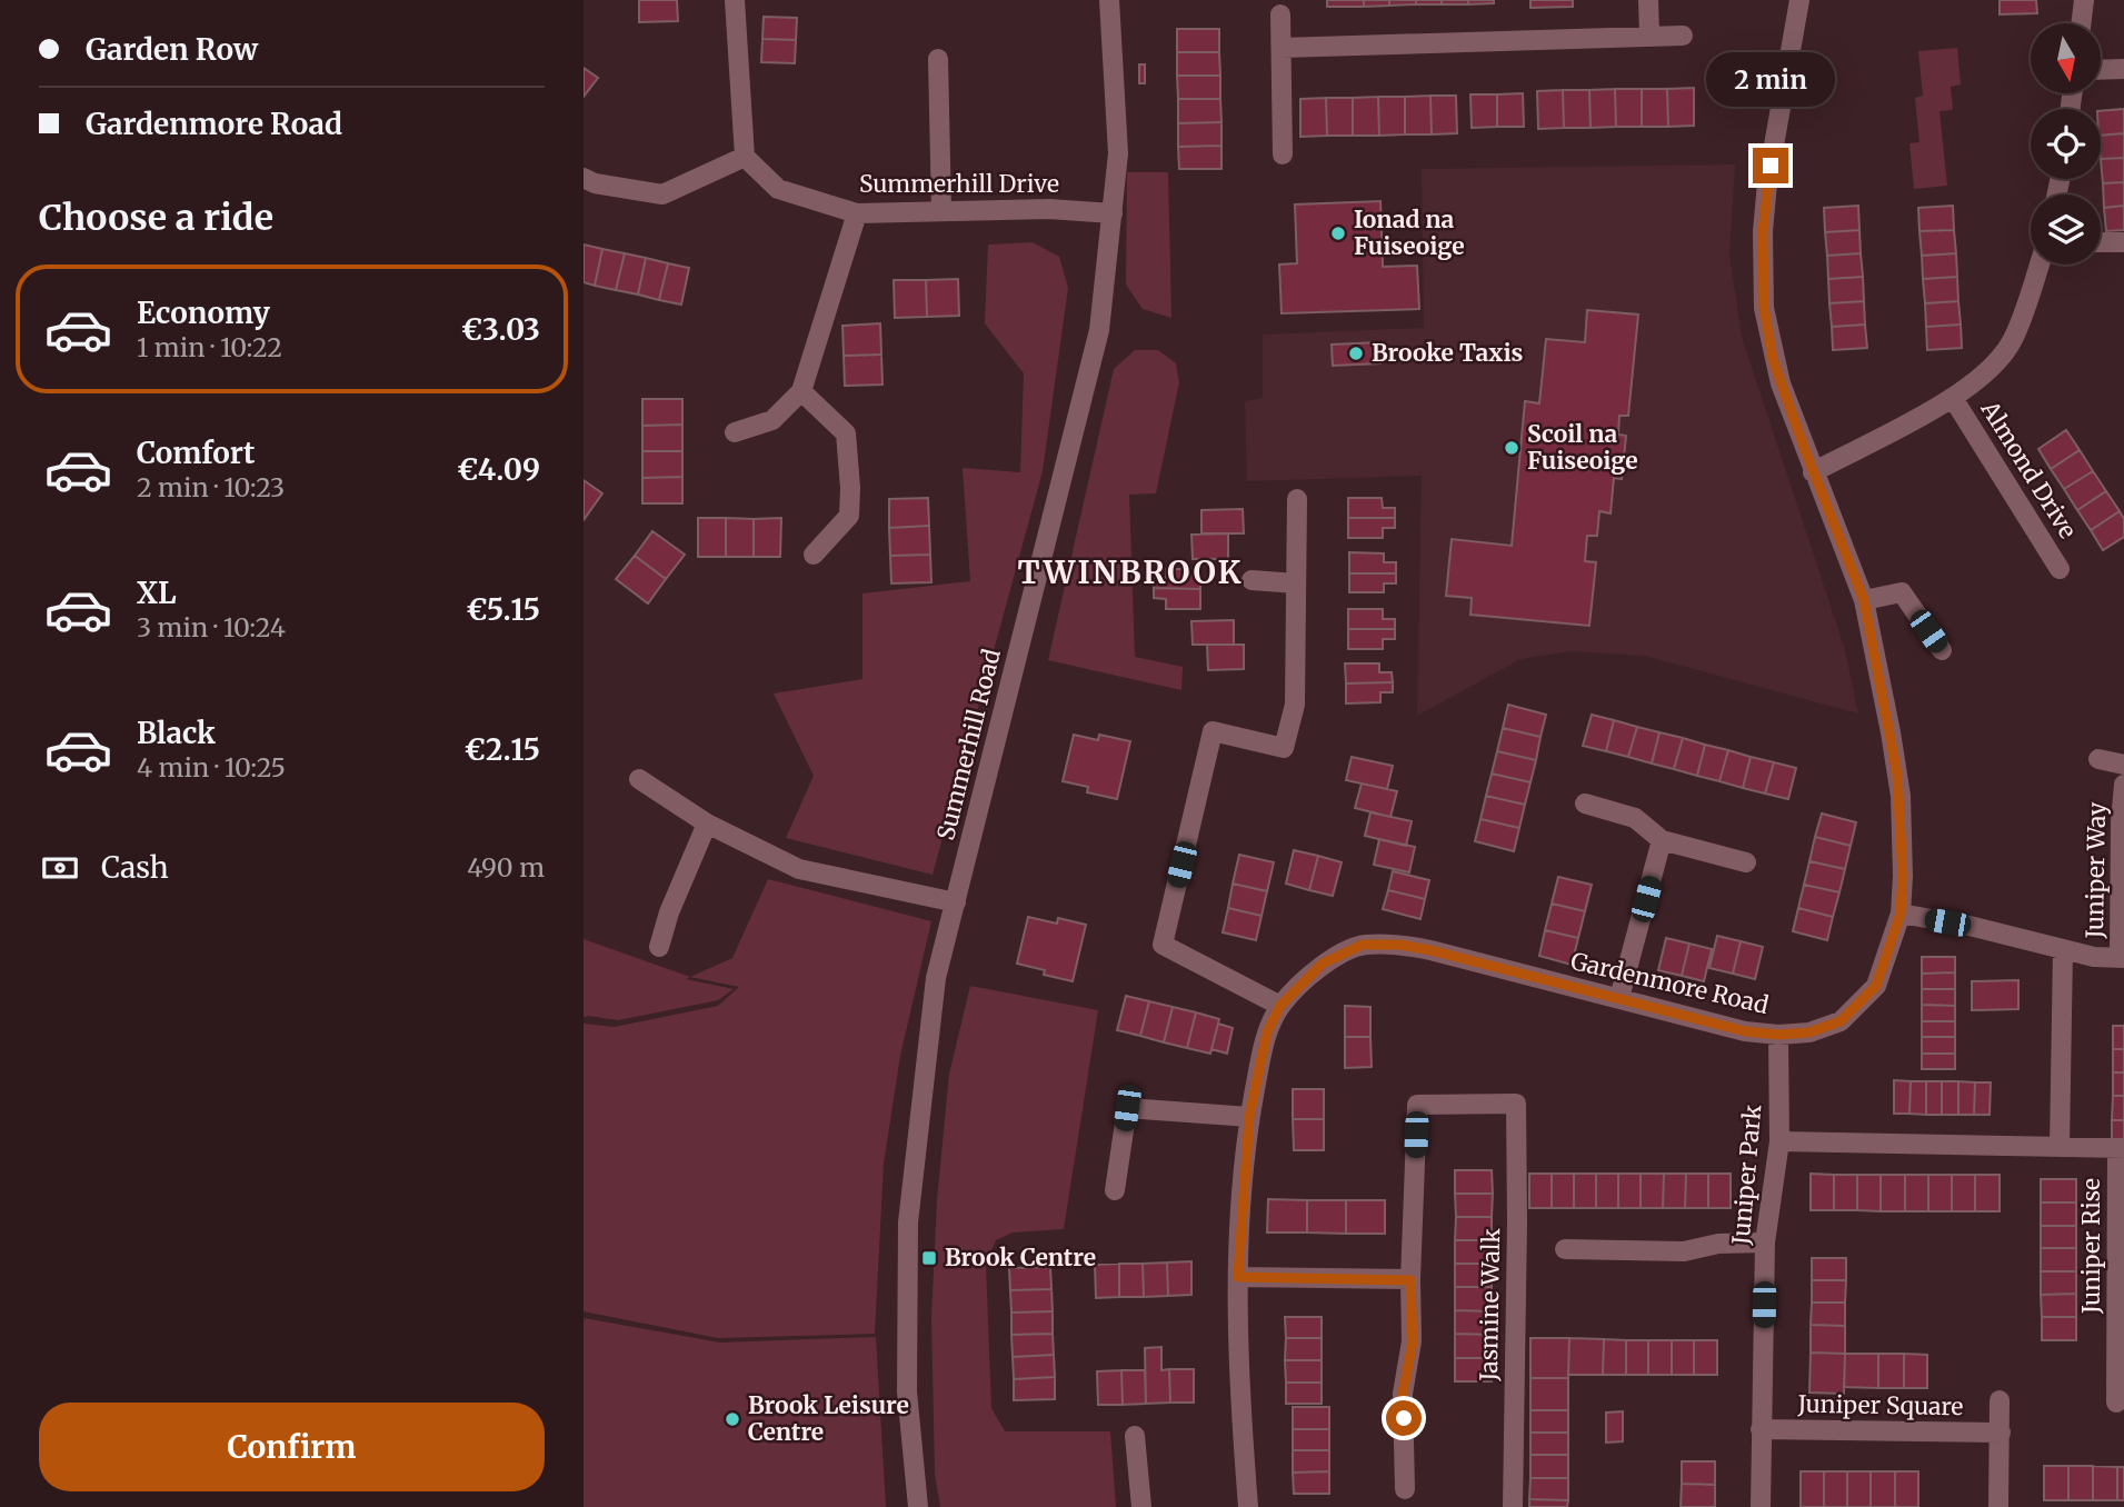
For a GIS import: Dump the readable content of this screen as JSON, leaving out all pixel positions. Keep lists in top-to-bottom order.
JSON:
{
  "streets": {
    "street": [
      "Summerhill Drive",
      "Almond Drive",
      "Summerhill Road",
      "Juniper Way",
      "Gardenmore Road",
      "Juniper Park",
      "Juniper Rise",
      "Jasmine Walk",
      "Juniper Square"
    ]
  },
  "crossings": [
    ["Summerhill Drive", "Summerhill Road"],
    ["Almond Drive", "Gardenmore Road"],
    ["Juniper Way", "Gardenmore Road"],
    ["Gardenmore Road", "Juniper Park"],
    ["Juniper Park", "Juniper Rise"],
    ["Juniper Park", "Juniper Square"]
  ],
  "districts": ["TWINBROOK"],
  "places": {
    "other": [
      "Ionad na Fuiseoige",
      "Brooke Taxis",
      "Scoil na Fuiseoige",
      "Brook Leisure Centre"
    ],
    "transit": ["Brook Centre"]
  },
  "north": "bottom",
  "page": {
    "banner": ["Garden Row", "Gardenmore Road"],
    "bubble": "2 min",
    "heading": "Choose a ride",
    "list": [
      {
        "name": "Economy",
        "note": "1 min · 10:22",
        "value": "€3.03"
      },
      {
        "name": "Comfort",
        "note": "2 min · 10:23",
        "value": "€4.09"
      },
      {
        "name": "XL",
        "note": "3 min · 10:24",
        "value": "€5.15"
      },
      {
        "name": "Black",
        "note": "4 min · 10:25",
        "value": "€2.15"
      }
    ],
    "pay": ["Cash", "490 m"],
    "buttons": "Confirm"
  }
}
